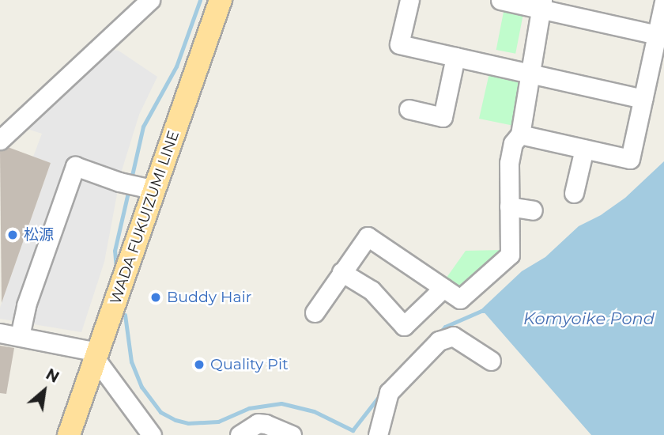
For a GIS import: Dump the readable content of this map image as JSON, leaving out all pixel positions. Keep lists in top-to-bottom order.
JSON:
{
  "streets": {
    "main road": ["WADA FUKUIZUMI LINE"]
  },
  "water": ["Komyoike Pond"],
  "places": ["松源", "Buddy Hair", "Quality Pit"],
  "north": "top right"
}
